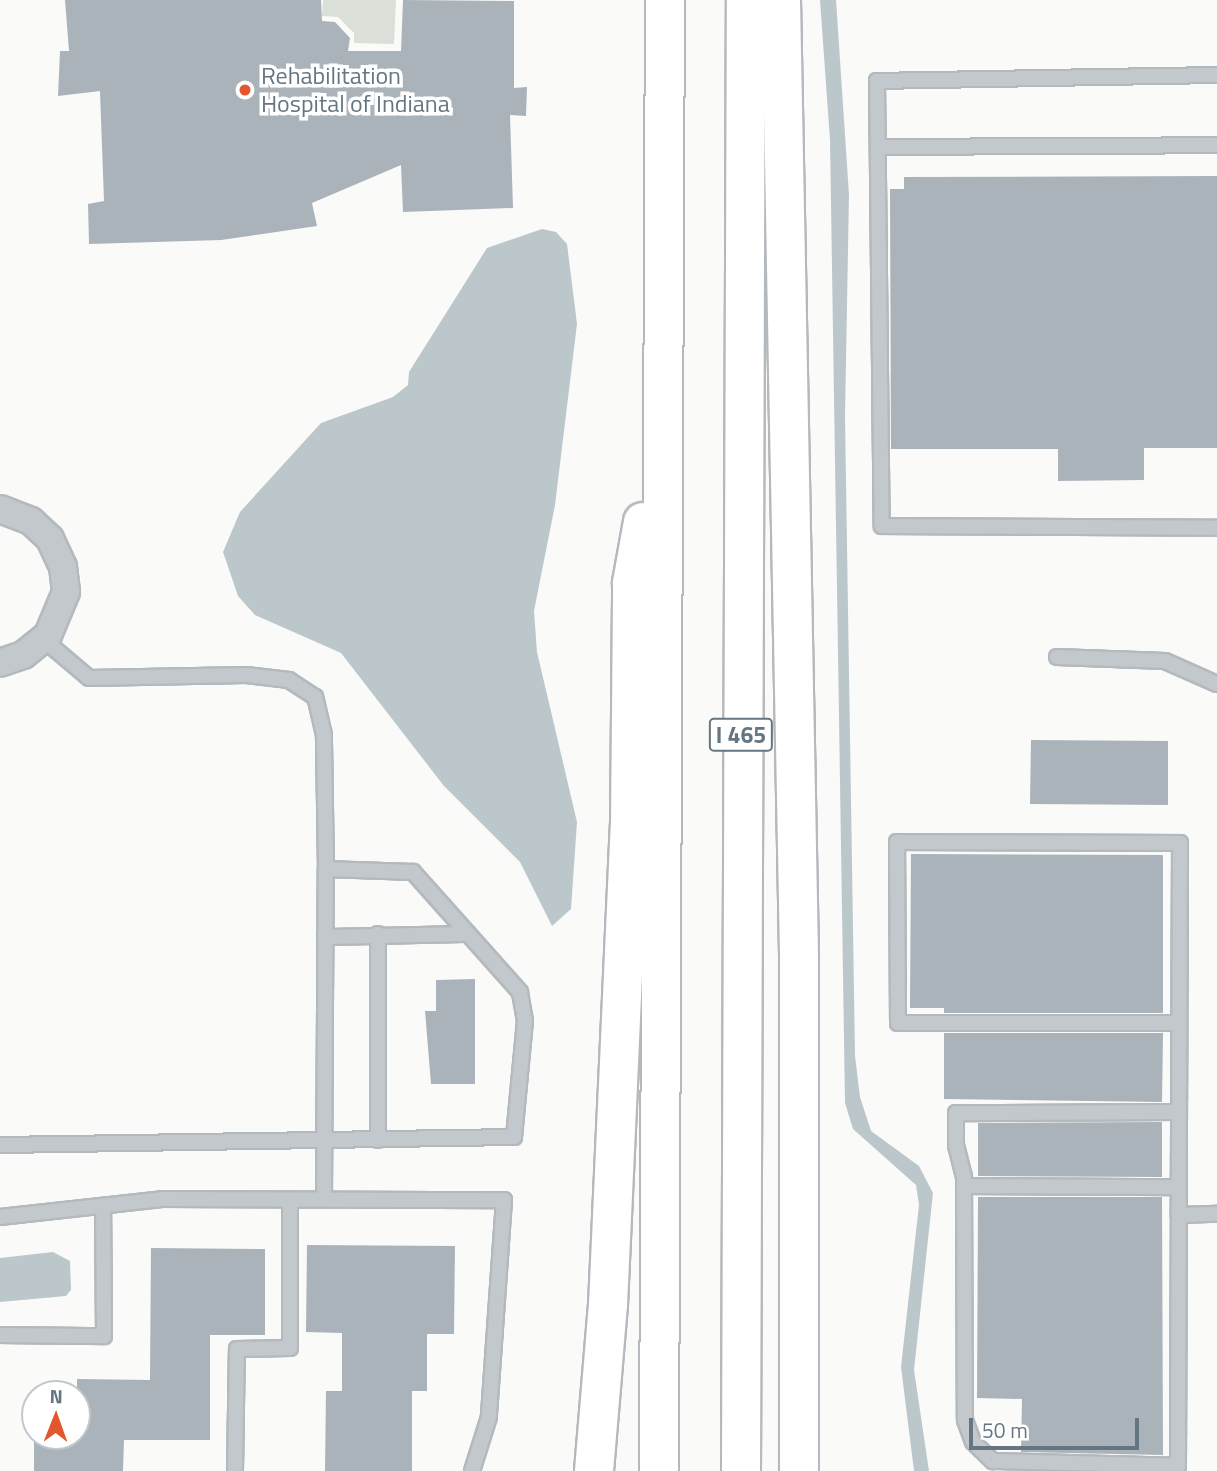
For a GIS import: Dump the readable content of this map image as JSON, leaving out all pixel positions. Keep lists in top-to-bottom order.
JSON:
{
  "streets": {
    "highway": ["I 465"]
  },
  "places": ["Rehabilitation Hospital of Indiana"],
  "scale_bar": "50 m",
  "north": "top"
}
